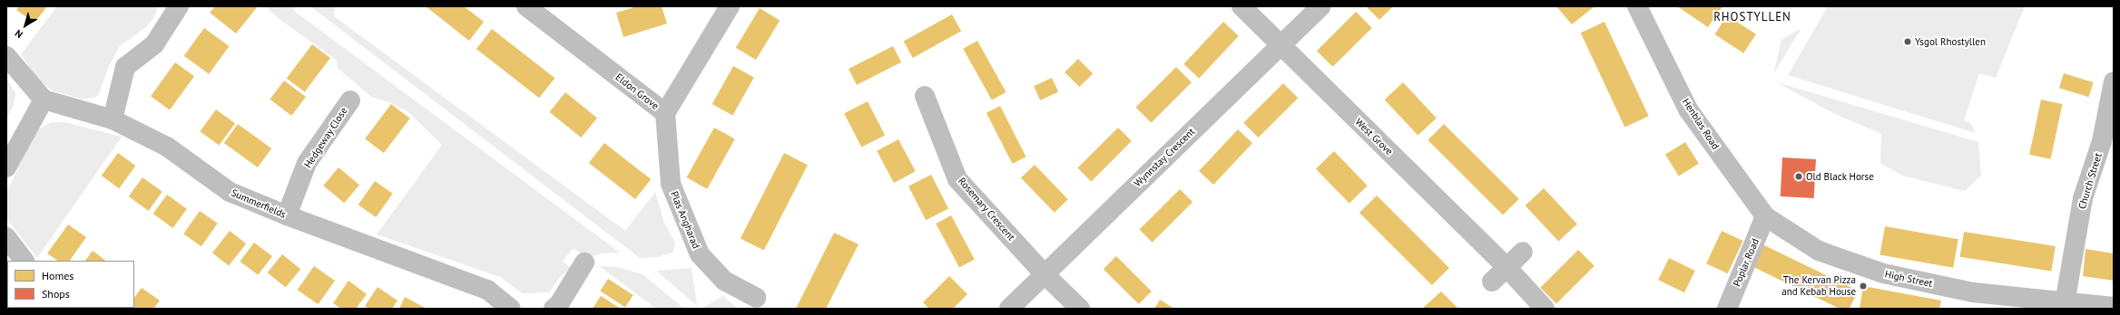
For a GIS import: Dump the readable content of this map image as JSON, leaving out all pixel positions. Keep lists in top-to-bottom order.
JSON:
{
  "streets": {
    "street": [
      "Eldon Grove",
      "Henblas Road",
      "West Grove",
      "Hedgeway Close",
      "Wynnstay Crescent",
      "Church Street",
      "Summerfields",
      "Rosemary Crescent",
      "Plas Angharad",
      "Poplar Road",
      "High Street"
    ]
  },
  "crossings": [
    ["Eldon Grove", "Plas Angharad"],
    ["Henblas Road", "Poplar Road"],
    ["Henblas Road", "High Street"],
    ["West Grove", "Wynnstay Crescent"],
    ["Hedgeway Close", "Summerfields"],
    ["Wynnstay Crescent", "Rosemary Crescent"],
    ["Church Street", "High Street"],
    ["Poplar Road", "High Street"]
  ],
  "districts": ["RHOSTYLLEN"],
  "places": ["Ysgol Rhostyllen", "Old Black Horse", "The Kervan Pizza and Kebab House"],
  "legend": ["Homes", "Shops"],
  "north": "bottom left"
}
